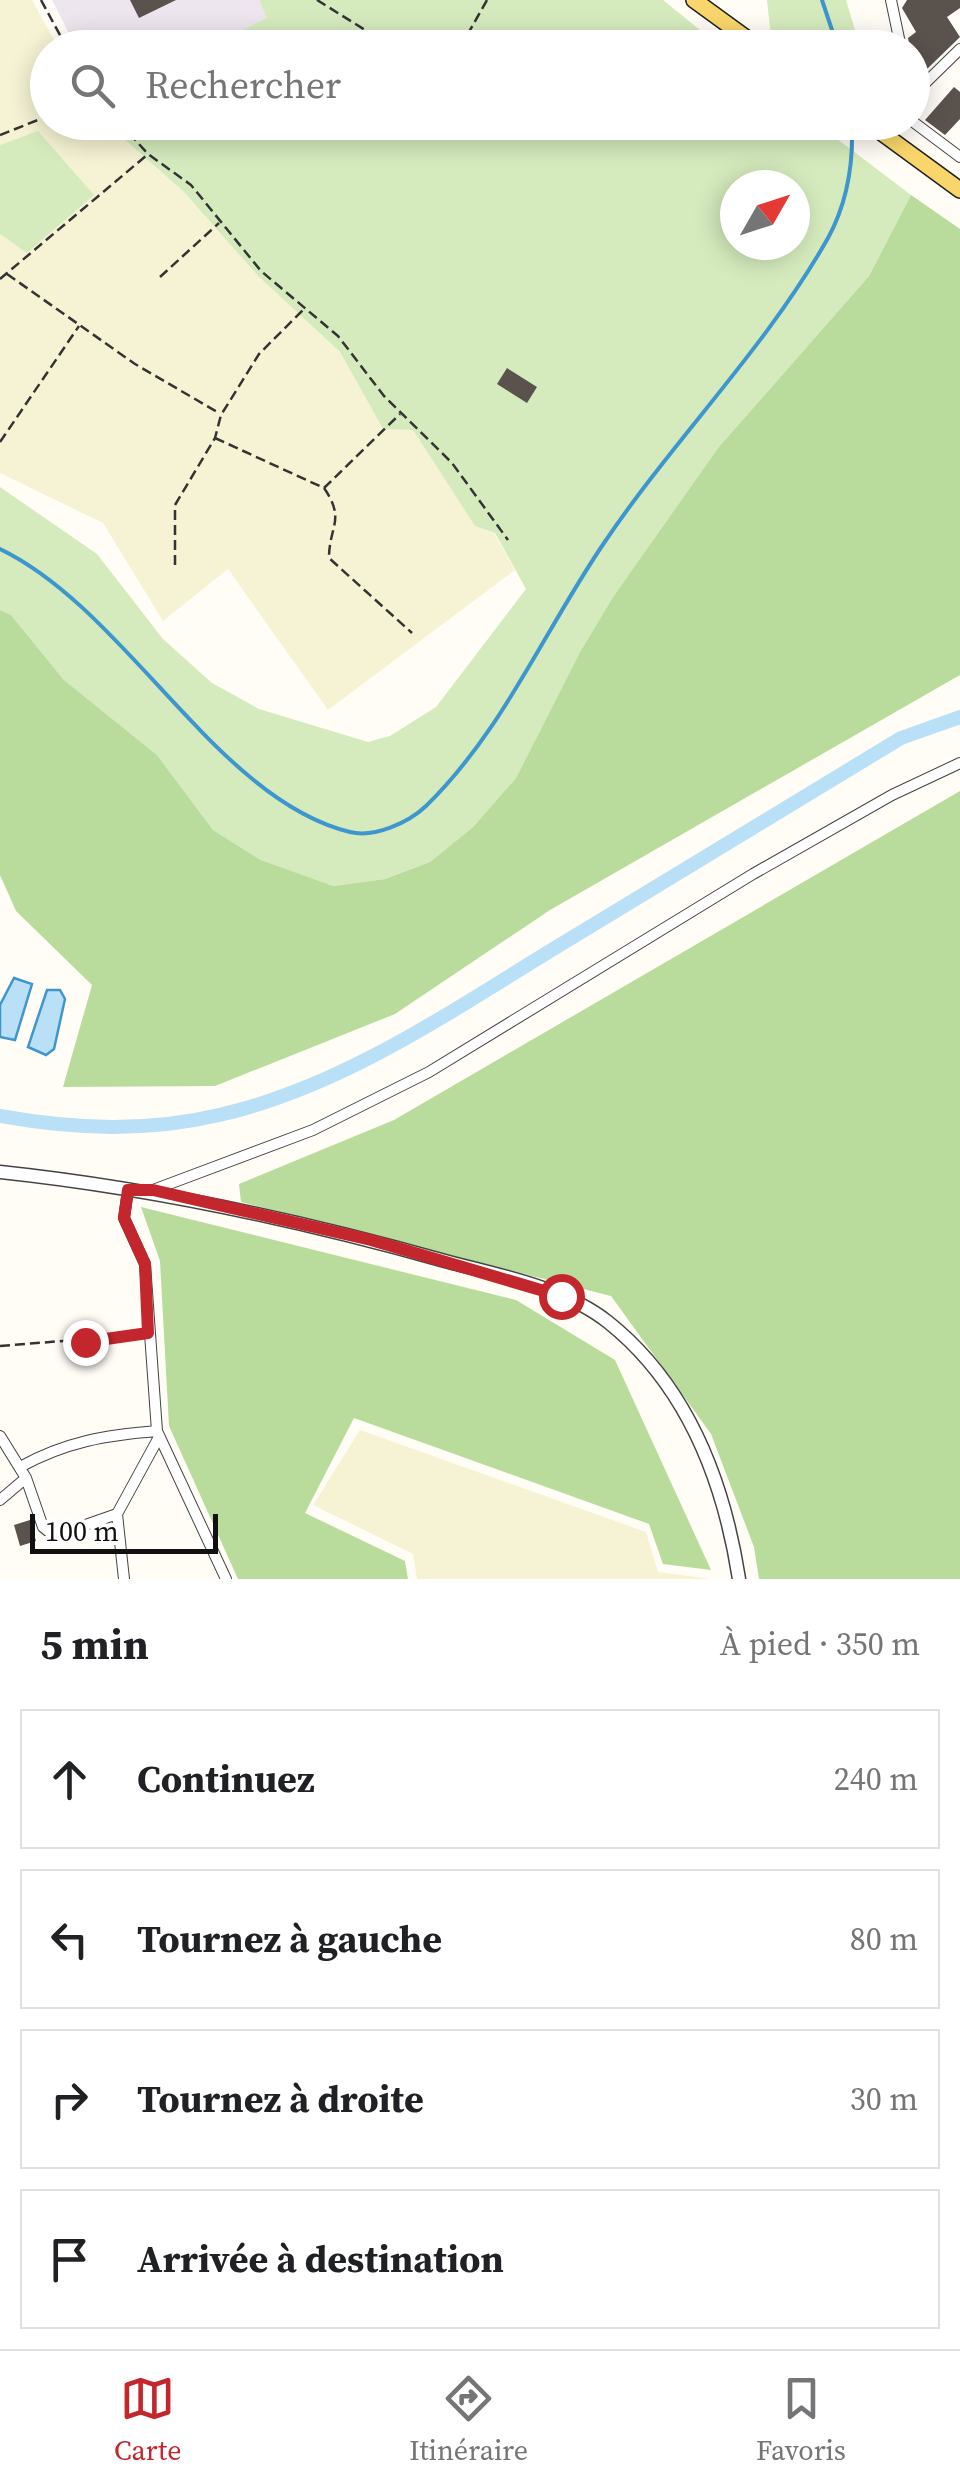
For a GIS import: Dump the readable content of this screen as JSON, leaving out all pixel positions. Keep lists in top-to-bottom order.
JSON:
{
  "scale_bar": "100 m",
  "north": "top right",
  "page": {
    "search": "Rechercher",
    "scale": "100 m",
    "heading": ["5 min", "À pied · 350 m"],
    "list": [
      ["Continuez", "240 m"],
      ["Tournez à gauche", "80 m"],
      ["Tournez à droite", "30 m"],
      "Arrivée à destination"
    ],
    "nav": ["Carte", "Itinéraire", "Favoris"]
  }
}
